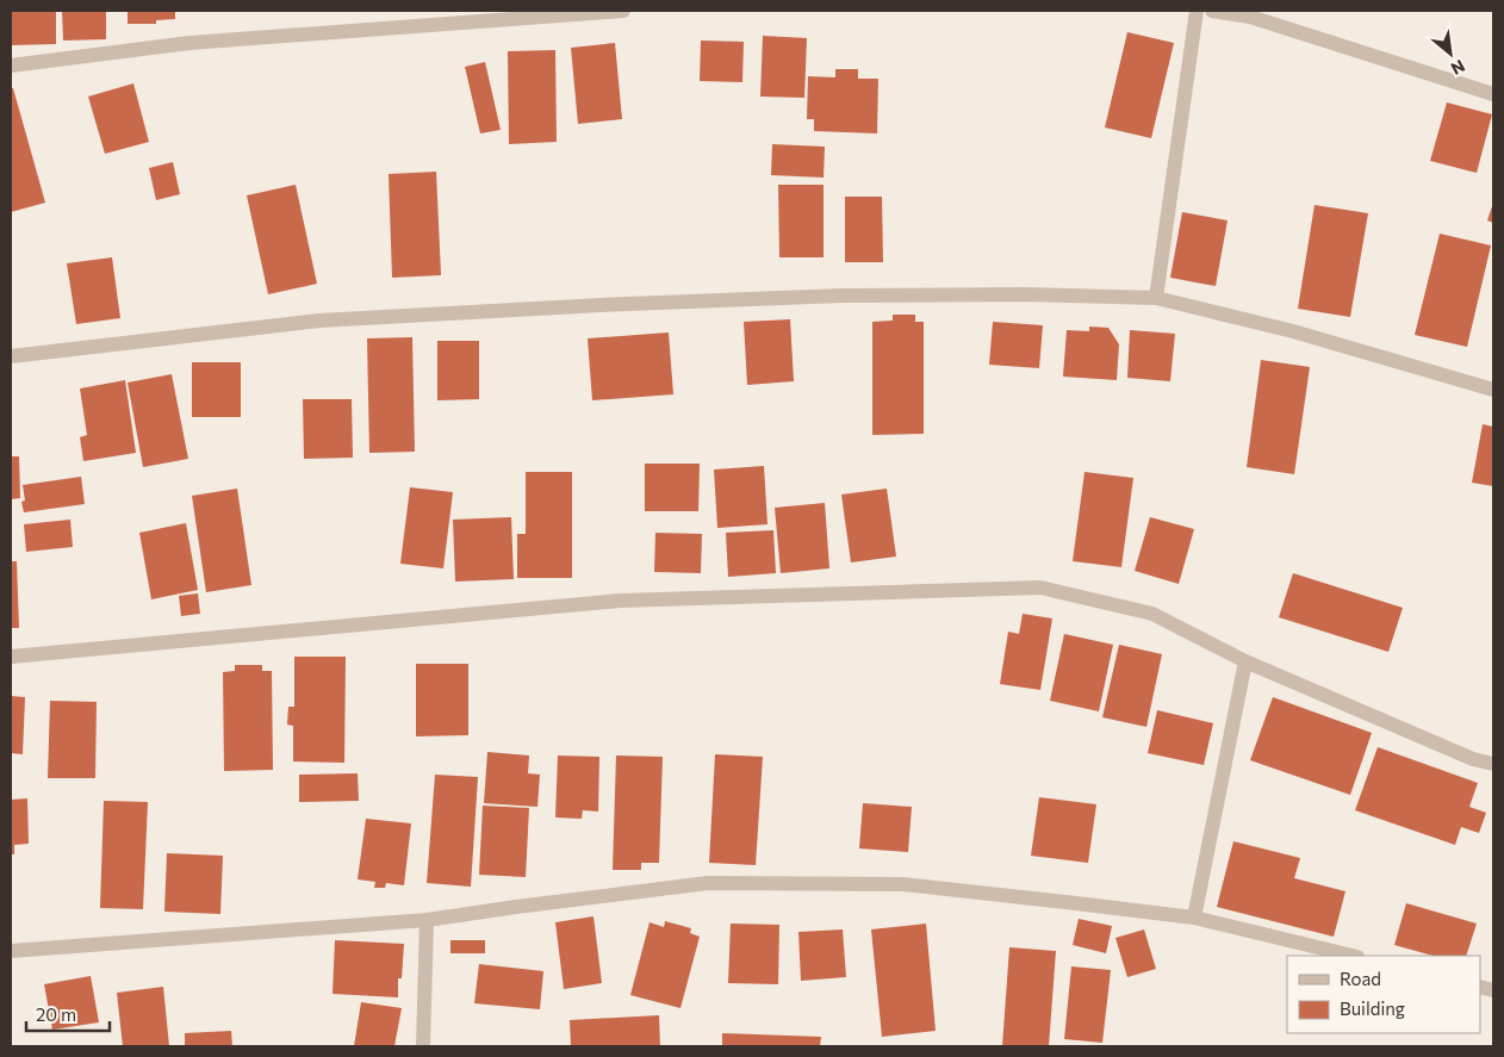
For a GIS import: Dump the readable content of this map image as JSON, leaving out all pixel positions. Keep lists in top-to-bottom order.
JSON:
{
  "legend": ["Road", "Building"],
  "scale_bar": "20 m",
  "north": "bottom right"
}
